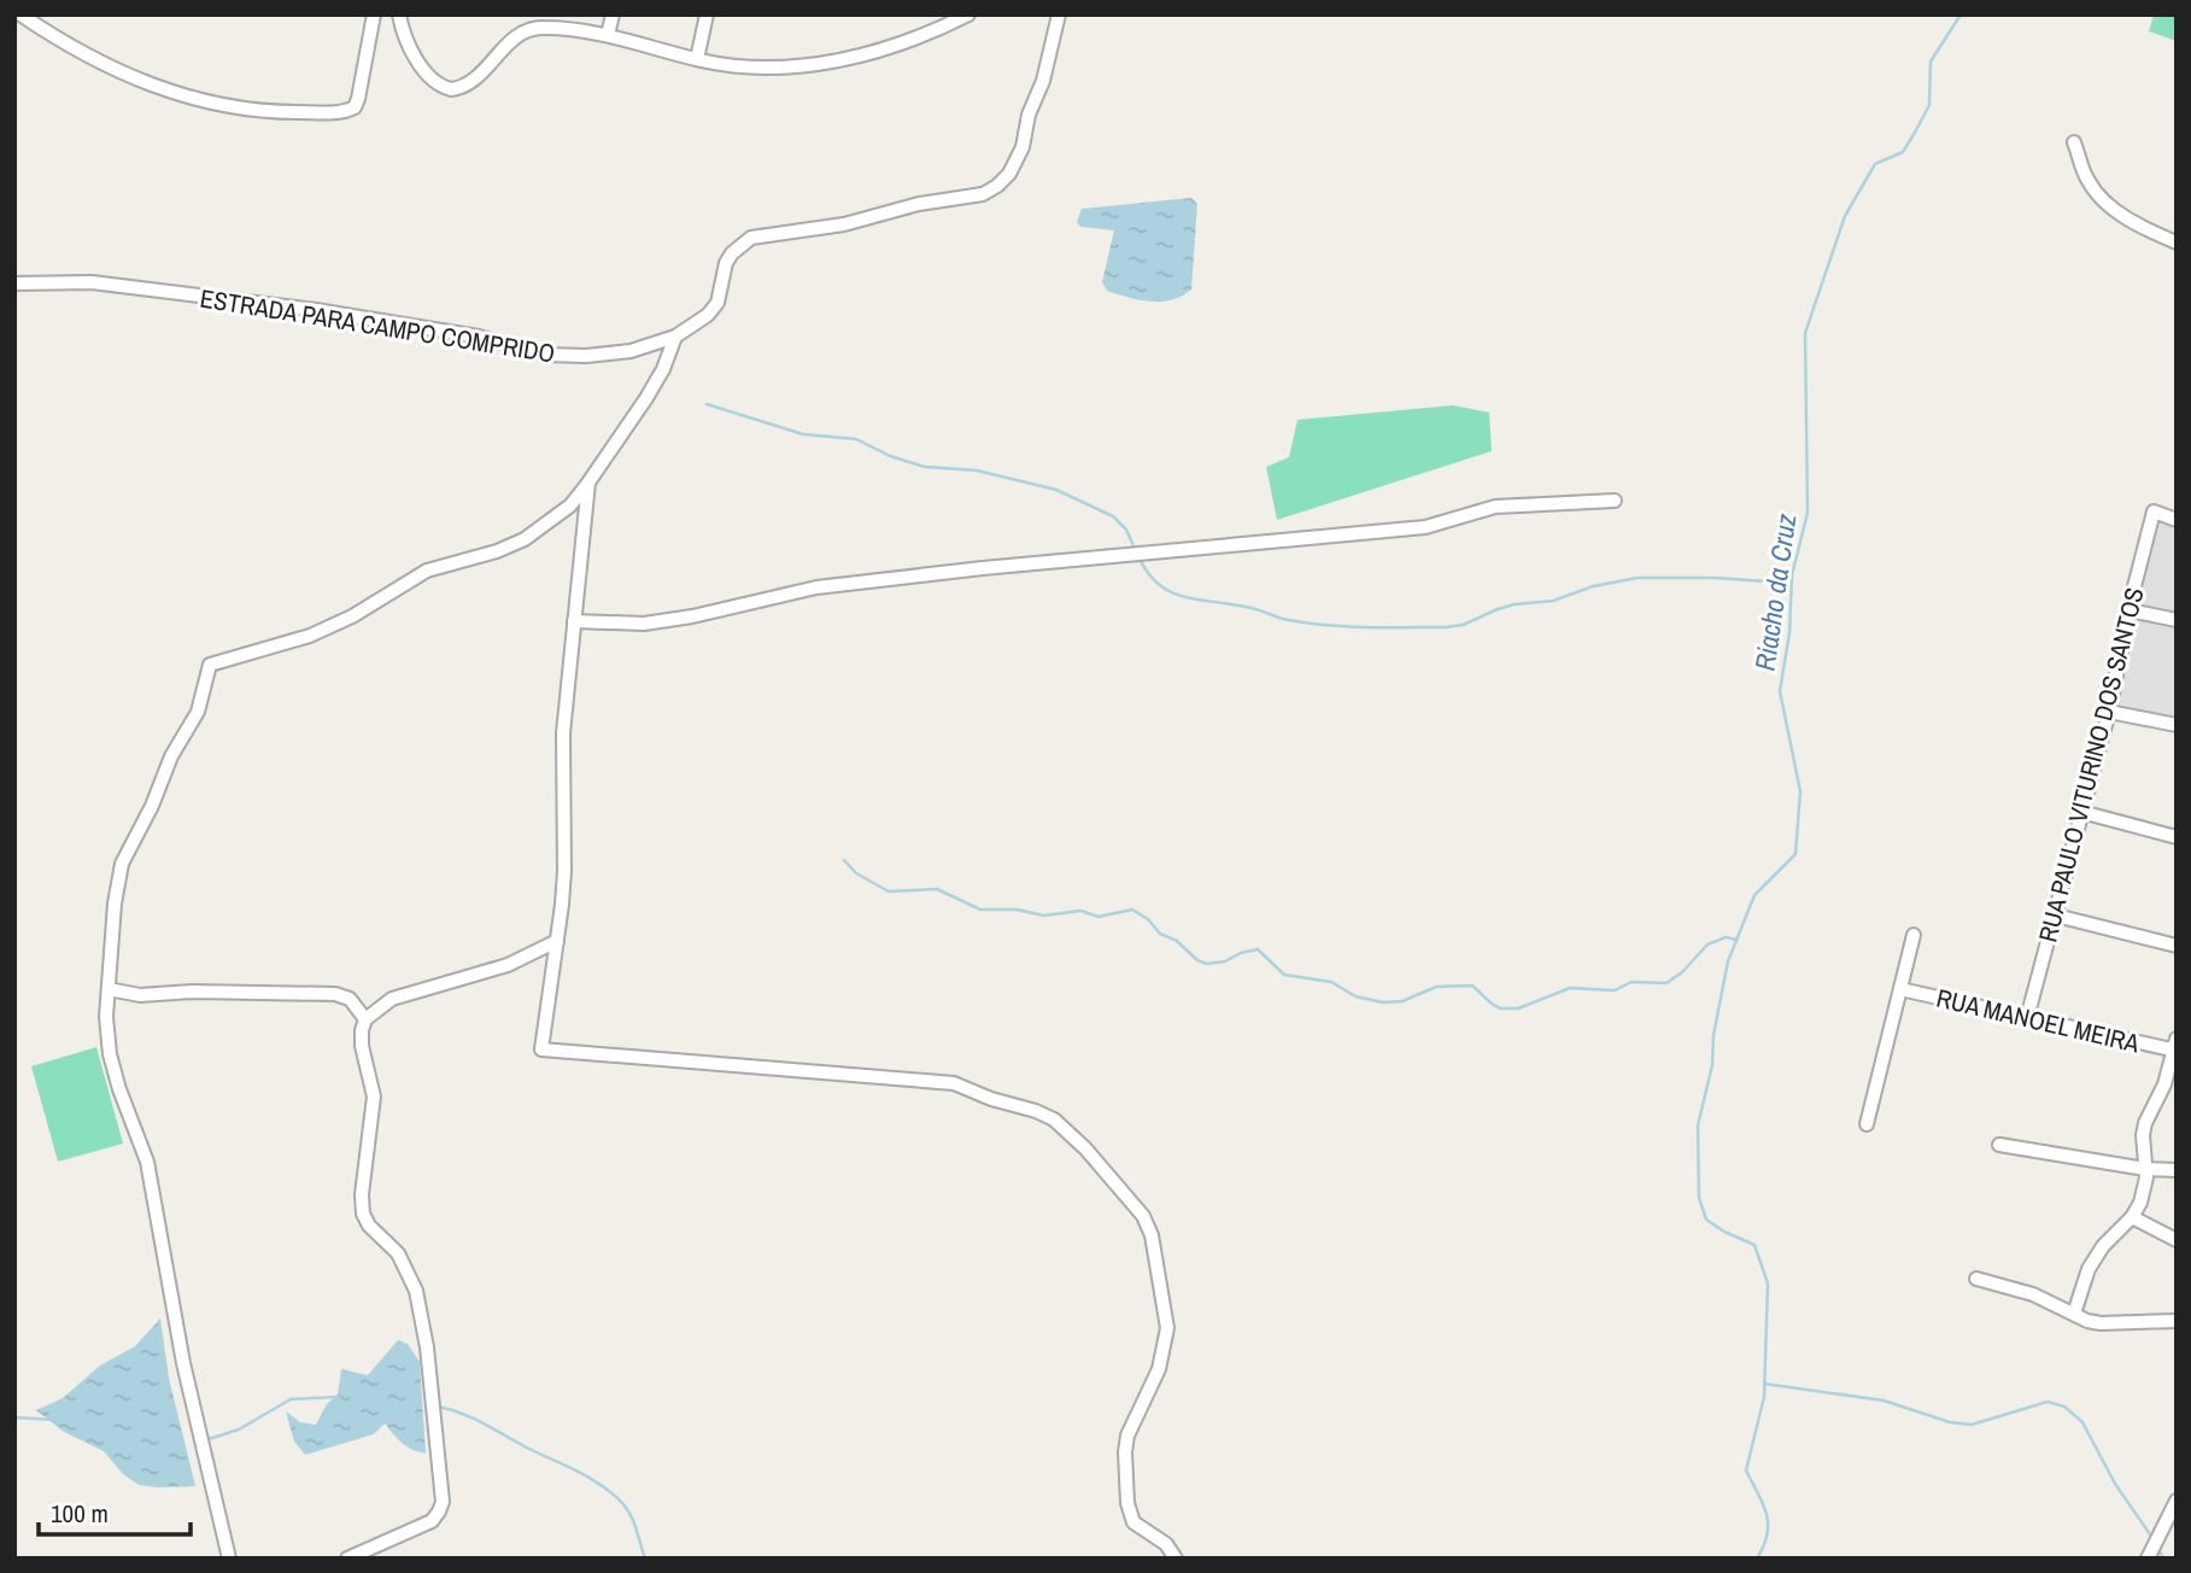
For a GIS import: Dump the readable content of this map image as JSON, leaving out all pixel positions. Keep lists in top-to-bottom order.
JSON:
{
  "streets": {
    "street": ["ESTRADA PARA CAMPO COMPRIDO", "RUA PAULO VITURINO DOS SANTOS", "RUA MANOEL MEIRA"]
  },
  "crossings": [
    ["RUA PAULO VITURINO DOS SANTOS", "RUA MANOEL MEIRA"]
  ],
  "water": ["Riacho da Cruz"],
  "scale_bar": "100 m"
}
